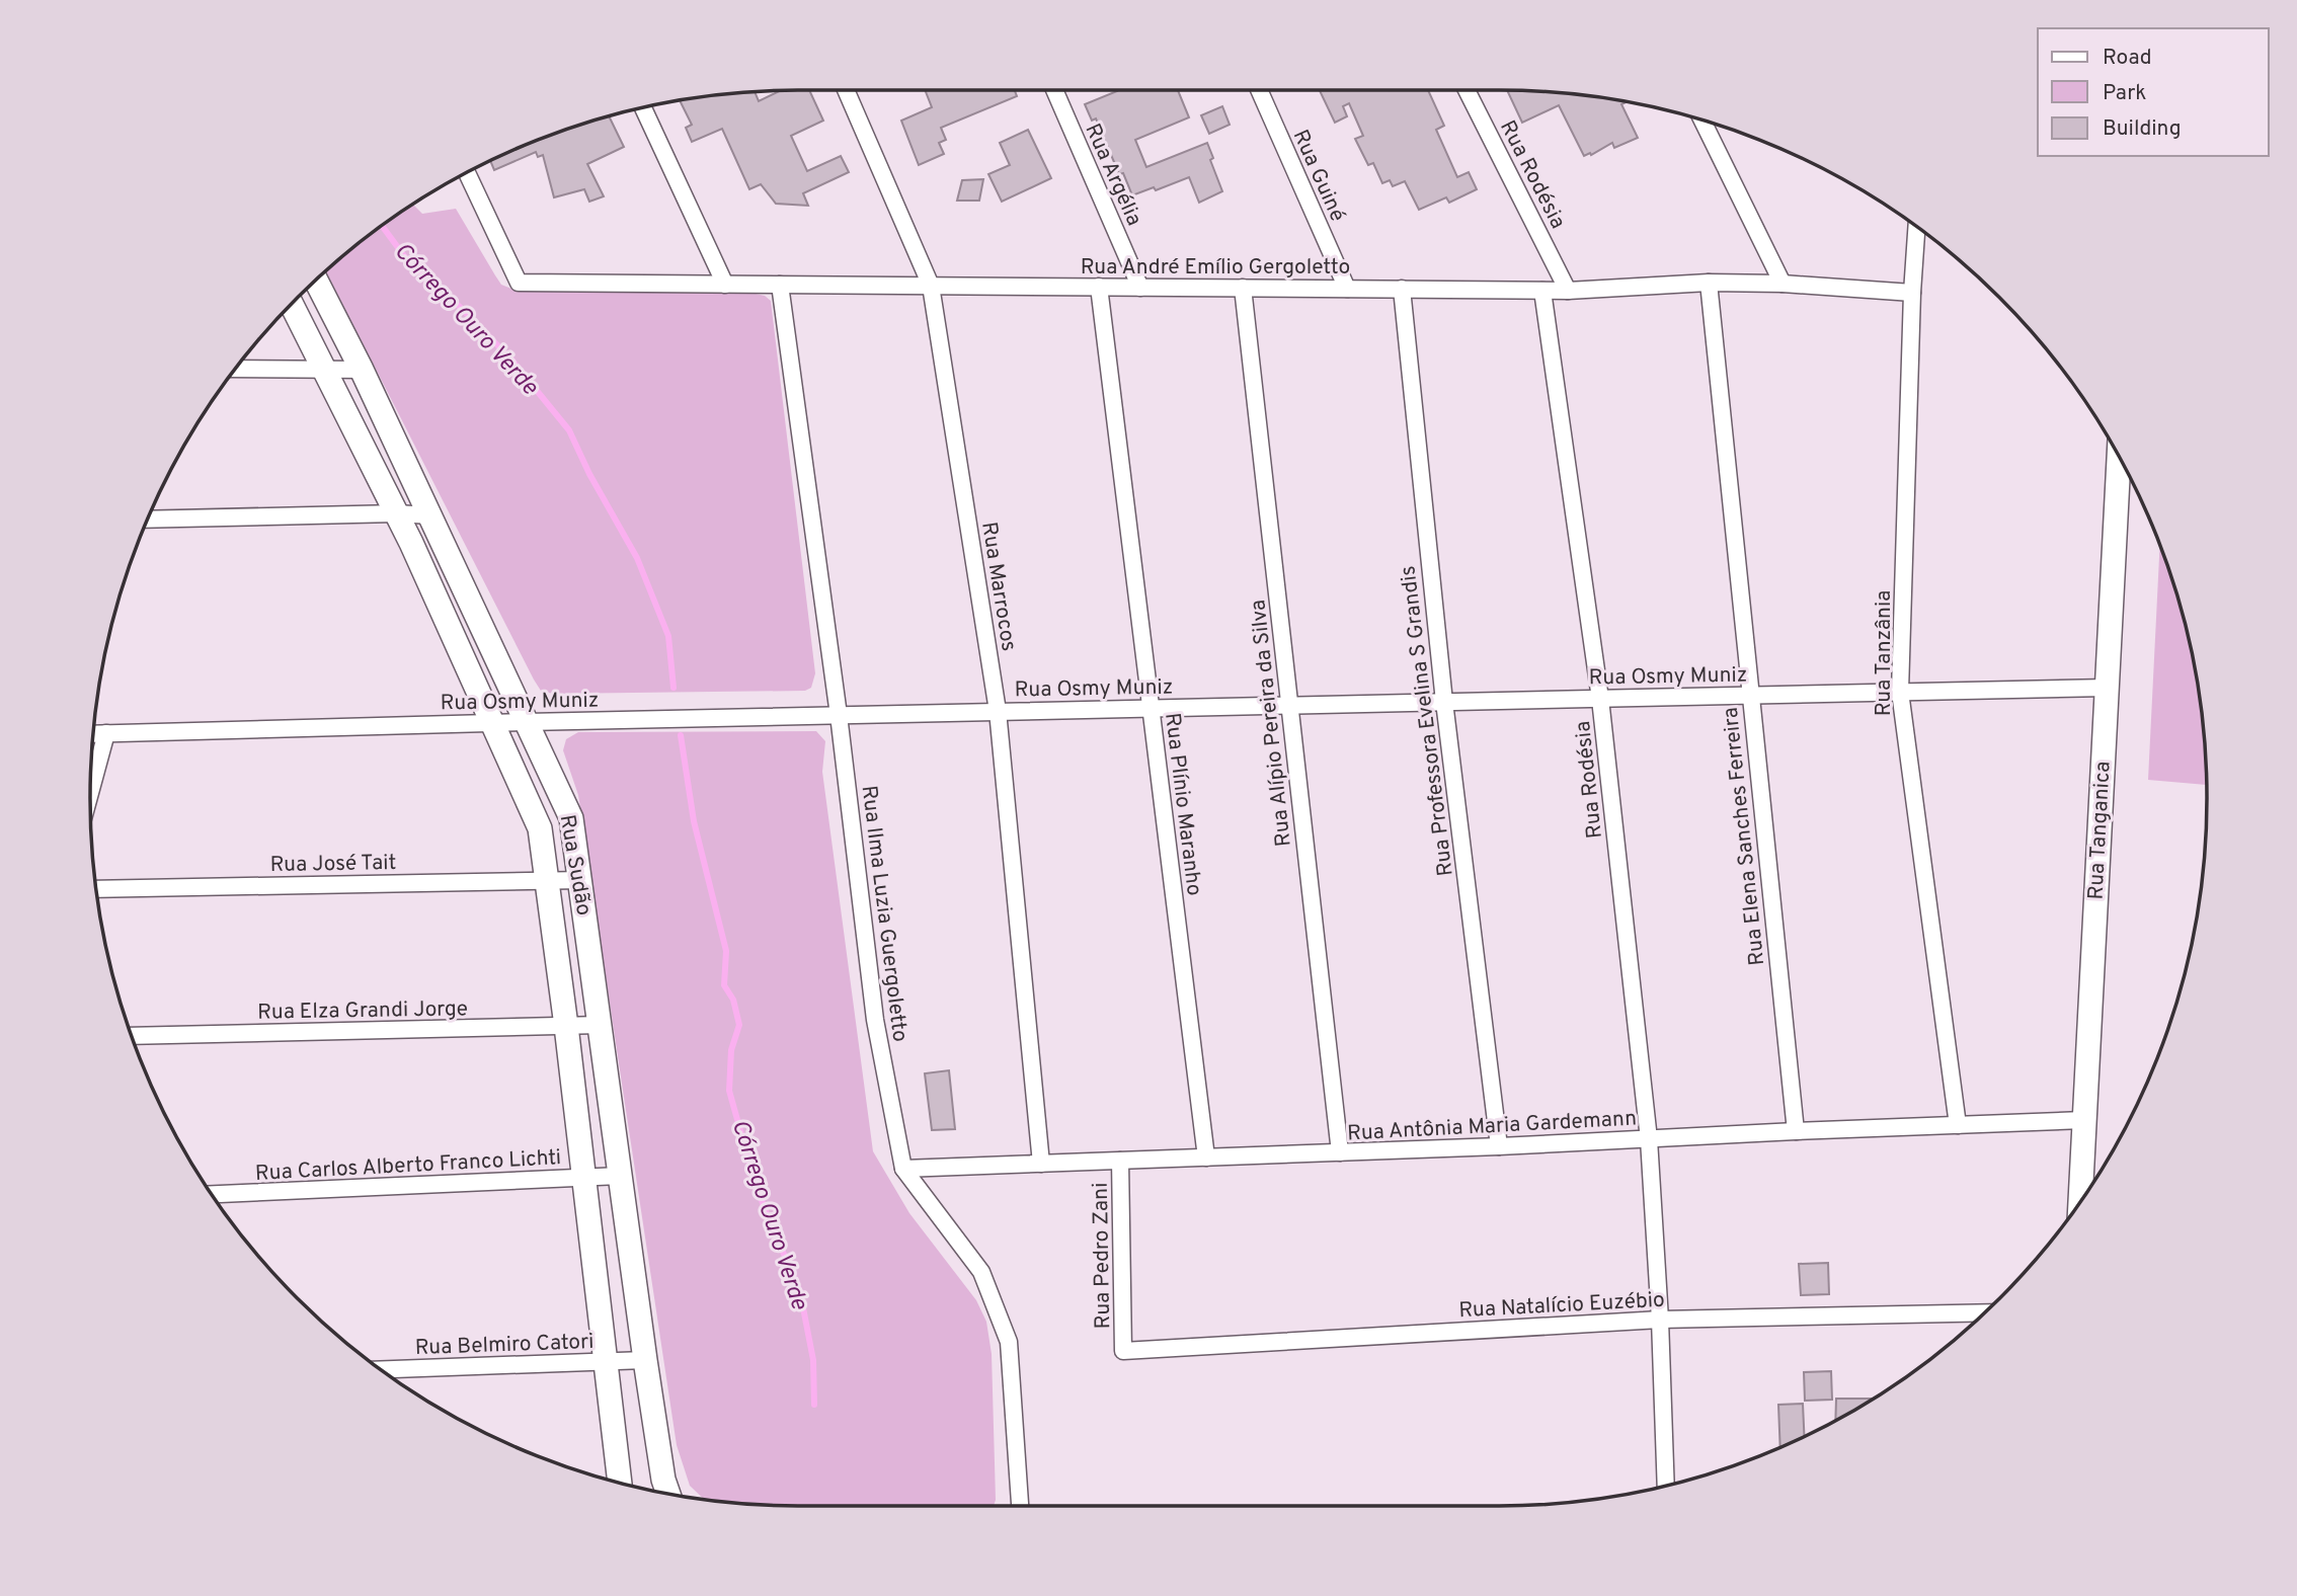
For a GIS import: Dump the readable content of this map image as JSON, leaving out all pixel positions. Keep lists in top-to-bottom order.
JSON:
{
  "streets": {
    "street": [
      "Rua Argélia",
      "Rua Rodésia",
      "Rua Guiné",
      "Rua André Emílio Gergoletto",
      "Rua Marrocos",
      "Rua Tanzânia",
      "Rua Osmy Muniz",
      "Rua Professora Evelina S Grandis",
      "Rua Alípio Pereira da Silva",
      "Rua Plínio Maranho",
      "Rua Tanganica",
      "Rua Elena Sanches Ferreira",
      "Rua José Tait",
      "Rua Sudão",
      "Rua Ilma Luzia Guergoletto",
      "Rua Elza Grandi Jorge",
      "Rua Antônia Maria Gardemann",
      "Rua Carlos Alberto Franco Lichti",
      "Rua Pedro Zani",
      "Rua Natalício Euzébio",
      "Rua Belmiro Catori"
    ]
  },
  "crossings": [
    ["Rua Argélia", "Rua André Emílio Gergoletto"],
    ["Rua Rodésia", "Rua André Emílio Gergoletto"],
    ["Rua Rodésia", "Rua Osmy Muniz"],
    ["Rua Rodésia", "Rua Antônia Maria Gardemann"],
    ["Rua Rodésia", "Rua Natalício Euzébio"],
    ["Rua Guiné", "Rua André Emílio Gergoletto"],
    ["Rua André Emílio Gergoletto", "Rua Marrocos"],
    ["Rua André Emílio Gergoletto", "Rua Tanzânia"],
    ["Rua André Emílio Gergoletto", "Rua Professora Evelina S Grandis"],
    ["Rua André Emílio Gergoletto", "Rua Alípio Pereira da Silva"],
    ["Rua André Emílio Gergoletto", "Rua Plínio Maranho"],
    ["Rua André Emílio Gergoletto", "Rua Elena Sanches Ferreira"],
    ["Rua André Emílio Gergoletto", "Rua Ilma Luzia Guergoletto"],
    ["Rua Marrocos", "Rua Osmy Muniz"],
    ["Rua Marrocos", "Rua Antônia Maria Gardemann"],
    ["Rua Tanzânia", "Rua Osmy Muniz"],
    ["Rua Tanzânia", "Rua Antônia Maria Gardemann"],
    ["Rua Osmy Muniz", "Rua Professora Evelina S Grandis"],
    ["Rua Osmy Muniz", "Rua Alípio Pereira da Silva"],
    ["Rua Osmy Muniz", "Rua Plínio Maranho"],
    ["Rua Osmy Muniz", "Rua Tanganica"],
    ["Rua Osmy Muniz", "Rua Elena Sanches Ferreira"],
    ["Rua Osmy Muniz", "Rua Sudão"],
    ["Rua Osmy Muniz", "Rua Ilma Luzia Guergoletto"],
    ["Rua Professora Evelina S Grandis", "Rua Antônia Maria Gardemann"],
    ["Rua Alípio Pereira da Silva", "Rua Antônia Maria Gardemann"],
    ["Rua Plínio Maranho", "Rua Antônia Maria Gardemann"],
    ["Rua Tanganica", "Rua Antônia Maria Gardemann"],
    ["Rua Elena Sanches Ferreira", "Rua Antônia Maria Gardemann"],
    ["Rua José Tait", "Rua Sudão"],
    ["Rua Sudão", "Rua Elza Grandi Jorge"],
    ["Rua Sudão", "Rua Carlos Alberto Franco Lichti"],
    ["Rua Sudão", "Rua Belmiro Catori"],
    ["Rua Ilma Luzia Guergoletto", "Rua Antônia Maria Gardemann"],
    ["Rua Antônia Maria Gardemann", "Rua Pedro Zani"],
    ["Rua Pedro Zani", "Rua Natalício Euzébio"]
  ],
  "water": ["Córrego Ouro Verde"],
  "legend": ["Road", "Park", "Building"]
}
